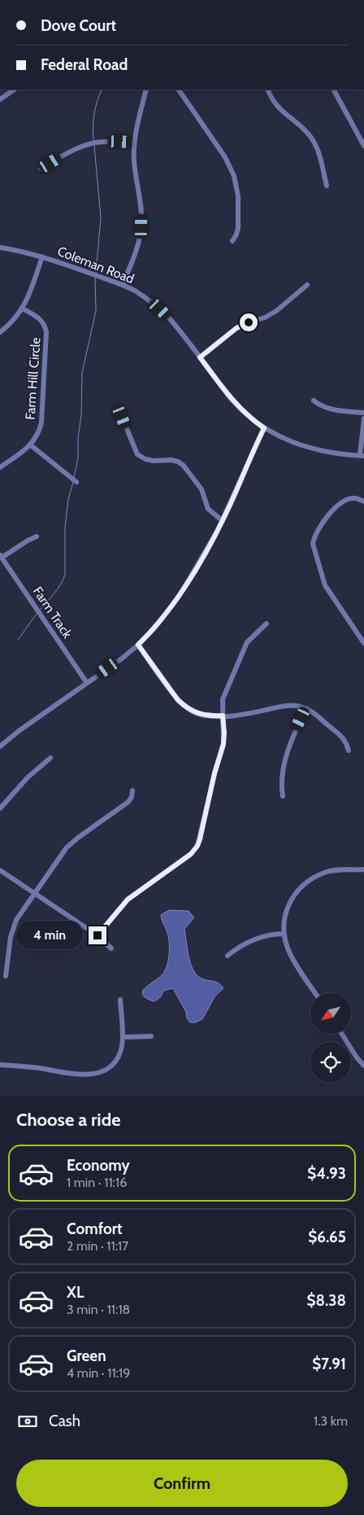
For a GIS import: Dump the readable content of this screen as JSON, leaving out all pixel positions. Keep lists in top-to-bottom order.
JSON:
{
  "streets": {
    "street": ["Coleman Road", "Farm Hill Circle", "Farm Track"]
  },
  "north": "bottom left",
  "page": {
    "banner": ["Dove Court", "Federal Road"],
    "bubble": "4 min",
    "heading": "Choose a ride",
    "list": [
      {
        "name": "Economy",
        "note": "1 min · 11:16",
        "value": "$4.93"
      },
      {
        "name": "Comfort",
        "note": "2 min · 11:17",
        "value": "$6.65"
      },
      {
        "name": "XL",
        "note": "3 min · 11:18",
        "value": "$8.38"
      },
      {
        "name": "Green",
        "note": "4 min · 11:19",
        "value": "$7.91"
      }
    ],
    "pay": ["Cash", "1.3 km"],
    "buttons": "Confirm"
  }
}
